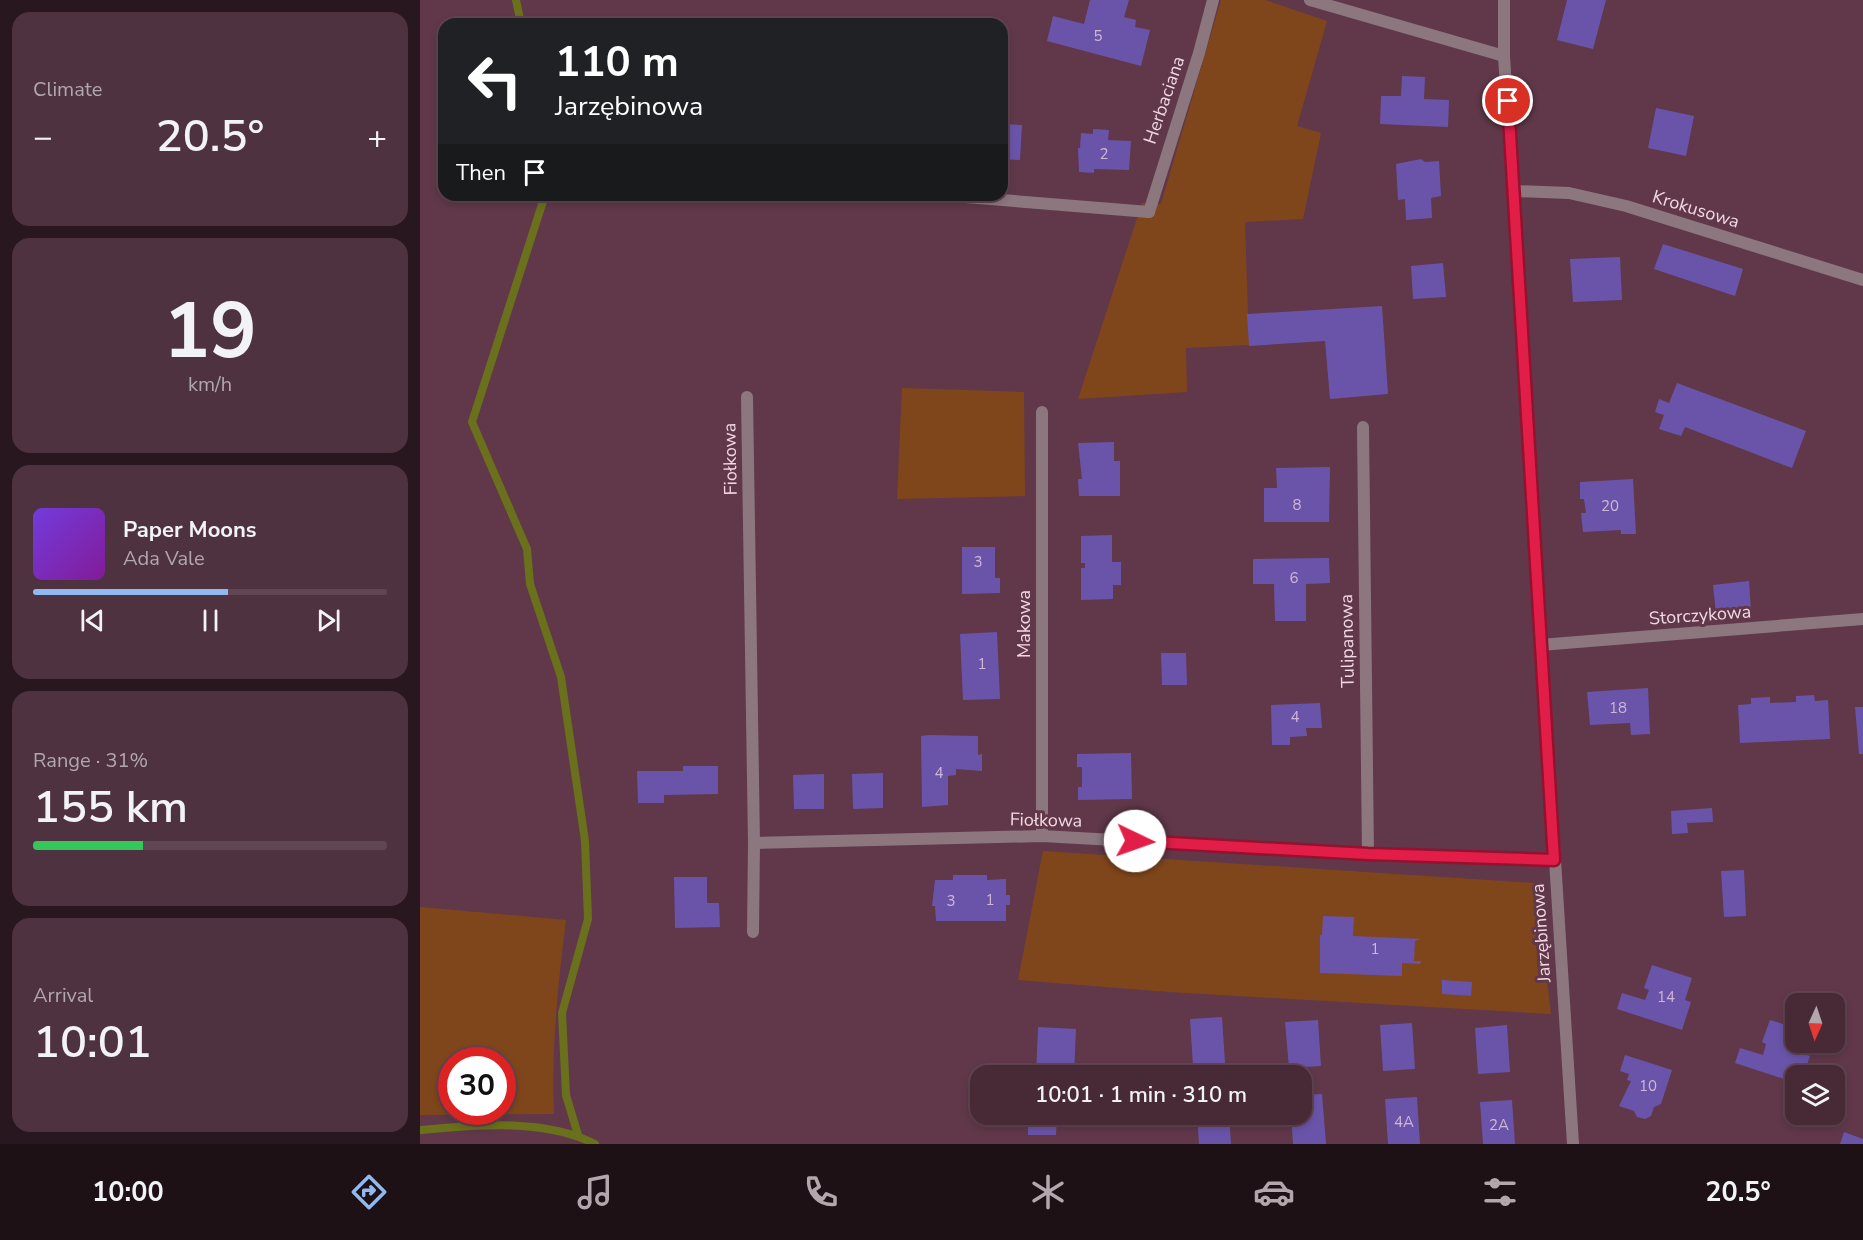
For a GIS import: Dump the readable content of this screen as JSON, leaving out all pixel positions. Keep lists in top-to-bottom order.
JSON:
{
  "streets": {
    "street": [
      "Herbaciana",
      "Krokusowa",
      "Fiołkowa",
      "Storczykowa",
      "Makowa",
      "Tulipanowa",
      "Jarzębinowa"
    ]
  },
  "crossings": [
    ["Krokusowa", "Jarzębinowa"],
    ["Fiołkowa", "Makowa"],
    ["Fiołkowa", "Tulipanowa"],
    ["Fiołkowa", "Jarzębinowa"],
    ["Storczykowa", "Jarzębinowa"]
  ],
  "house_numbers": [
    "5",
    "2",
    "8",
    "20",
    "3",
    "6",
    "1",
    "18",
    "4",
    "4",
    "1",
    "3",
    "1",
    "14",
    "10",
    "4A",
    "2A"
  ],
  "north": "bottom",
  "page": {
    "tile": [
      "Climate",
      ["19", "km/h"],
      ["Range · 31%", "155 km"],
      ["Arrival", "10:01"]
    ],
    "turn": ["110 m", "Jarzębinowa"],
    "heat": ["−", "20.5°", "+"],
    "then": "Then",
    "song": ["Paper Moons", "Ada Vale"],
    "limit": "30",
    "trip": "10:01 · 1 min · 310 m",
    "tabs": ["10:00", "20.5°"]
  }
}
